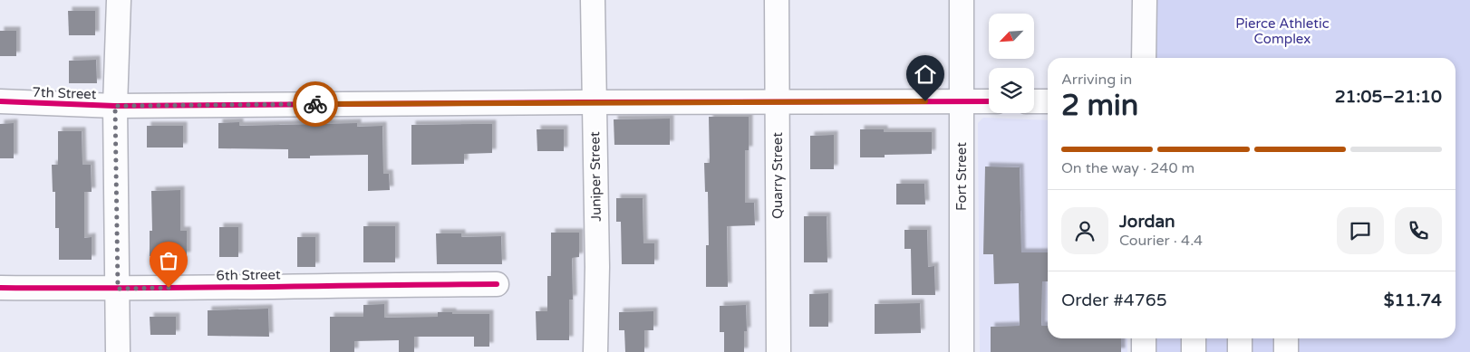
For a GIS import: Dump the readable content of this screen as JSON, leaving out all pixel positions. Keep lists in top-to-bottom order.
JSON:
{
  "streets": {
    "street": [
      "7th Street",
      "Quarry Street",
      "Juniper Street",
      "Fort Street",
      "6th Street"
    ]
  },
  "crossings": [
    ["7th Street", "Quarry Street"],
    ["7th Street", "Juniper Street"],
    ["7th Street", "Fort Street"]
  ],
  "parks": ["Pierce Athletic Complex"],
  "north": "bottom left",
  "page": {
    "heading": ["2 min", "Arriving in", "21:05–21:10"],
    "panel": [
      "Jordan",
      "Courier · 4.4",
      "Order #4765",
      "$11.74"
    ],
    "bar": "On the way · 240 m"
  }
}
